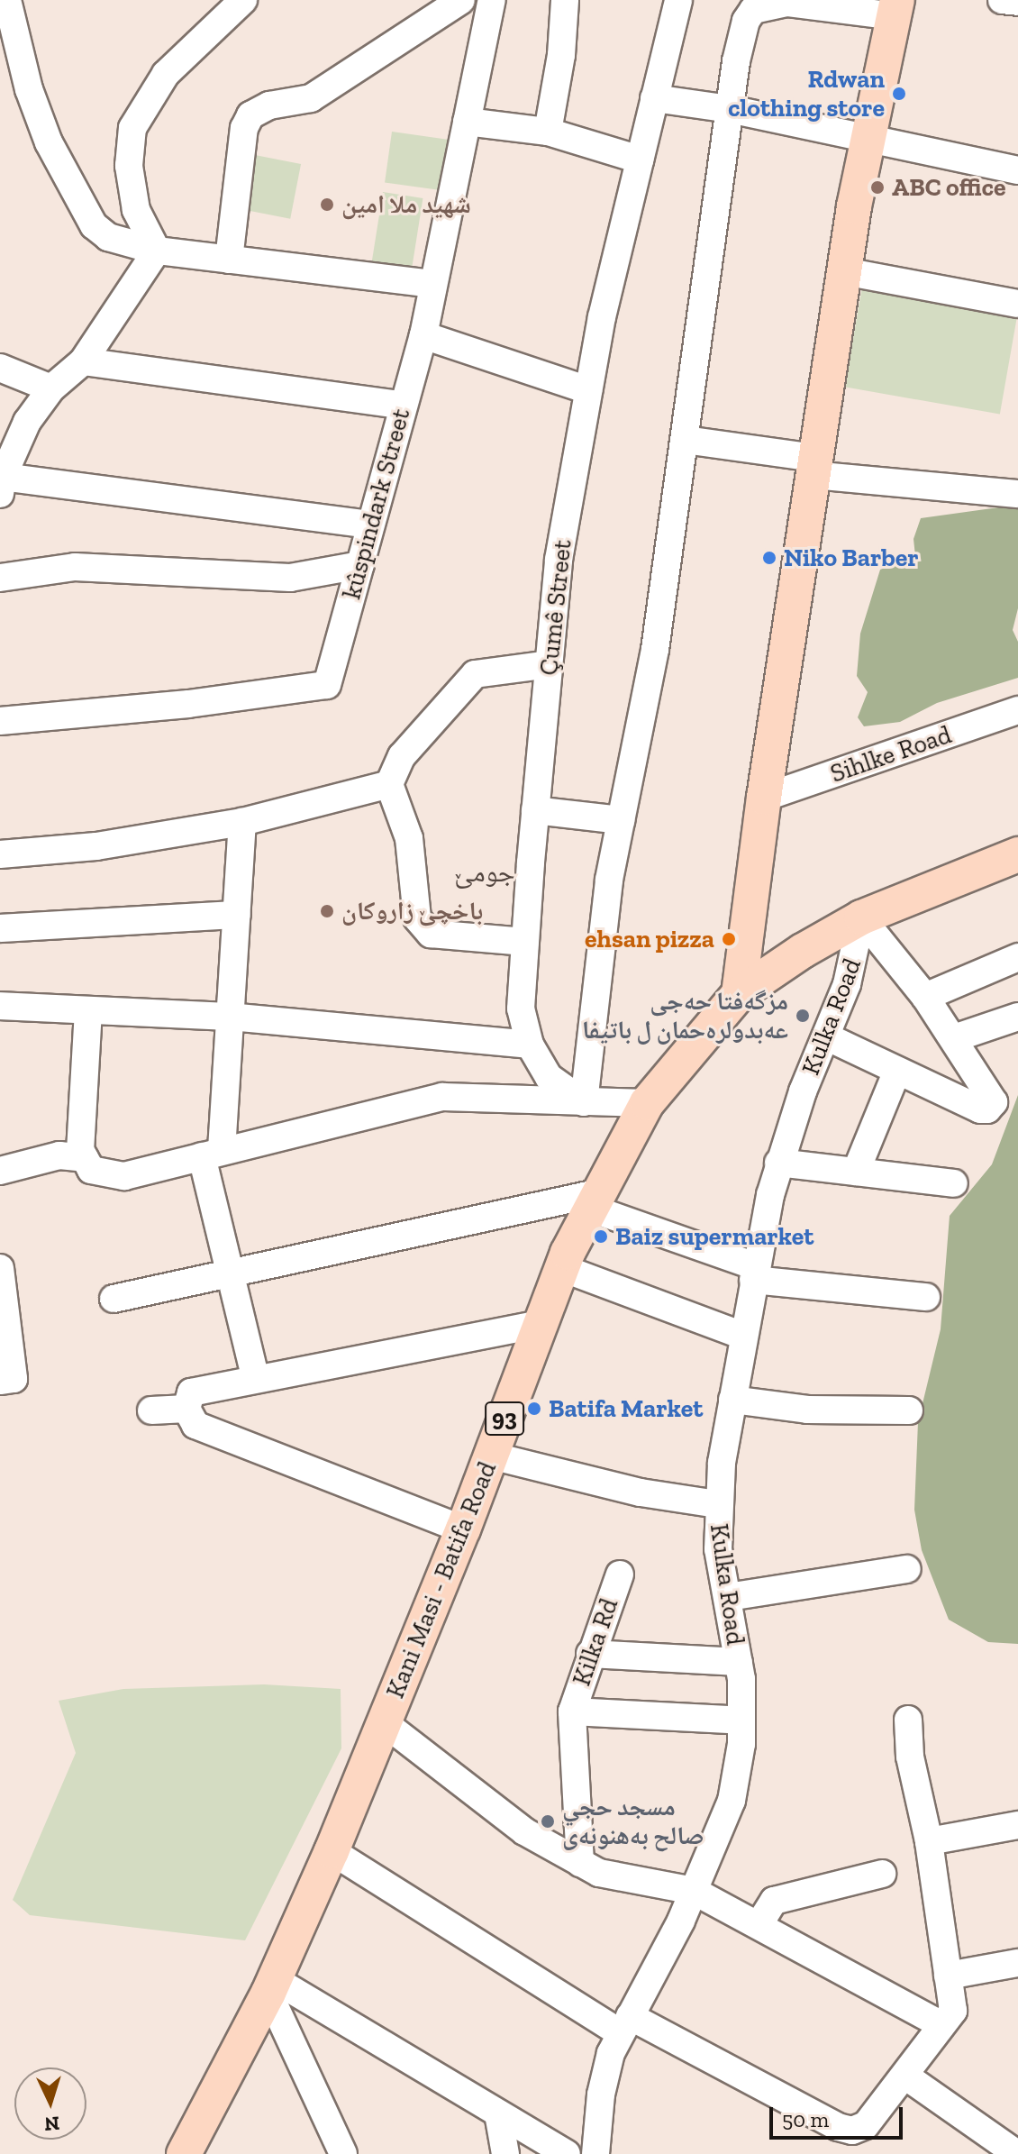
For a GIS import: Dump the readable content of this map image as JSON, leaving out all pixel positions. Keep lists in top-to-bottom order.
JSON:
{
  "streets": {
    "main road": ["93", "Kani Masi - Batifa Road"],
    "street": [
      "kûspindark Street",
      "Çumê Street",
      "Sihlke Road",
      "Kulka Road",
      "Kilka Rd"
    ]
  },
  "crossings": [
    ["Kulka Road", "Kani Masi - Batifa Road"]
  ],
  "districts": ["جومێ"],
  "places": [
    "Rdwan clothing store",
    "ABC office",
    "شهيد ملا امين",
    "Niko Barber",
    "باخچێ زاروکان",
    "ehsan pizza",
    "مزگەفتا حەجی عەبدولرەحمان ل باتیفا",
    "Baiz supermarket",
    "Batifa Market",
    "مسجد حجي صالح بەھنونەی"
  ],
  "scale_bar": "50 m",
  "north": "bottom"
}
